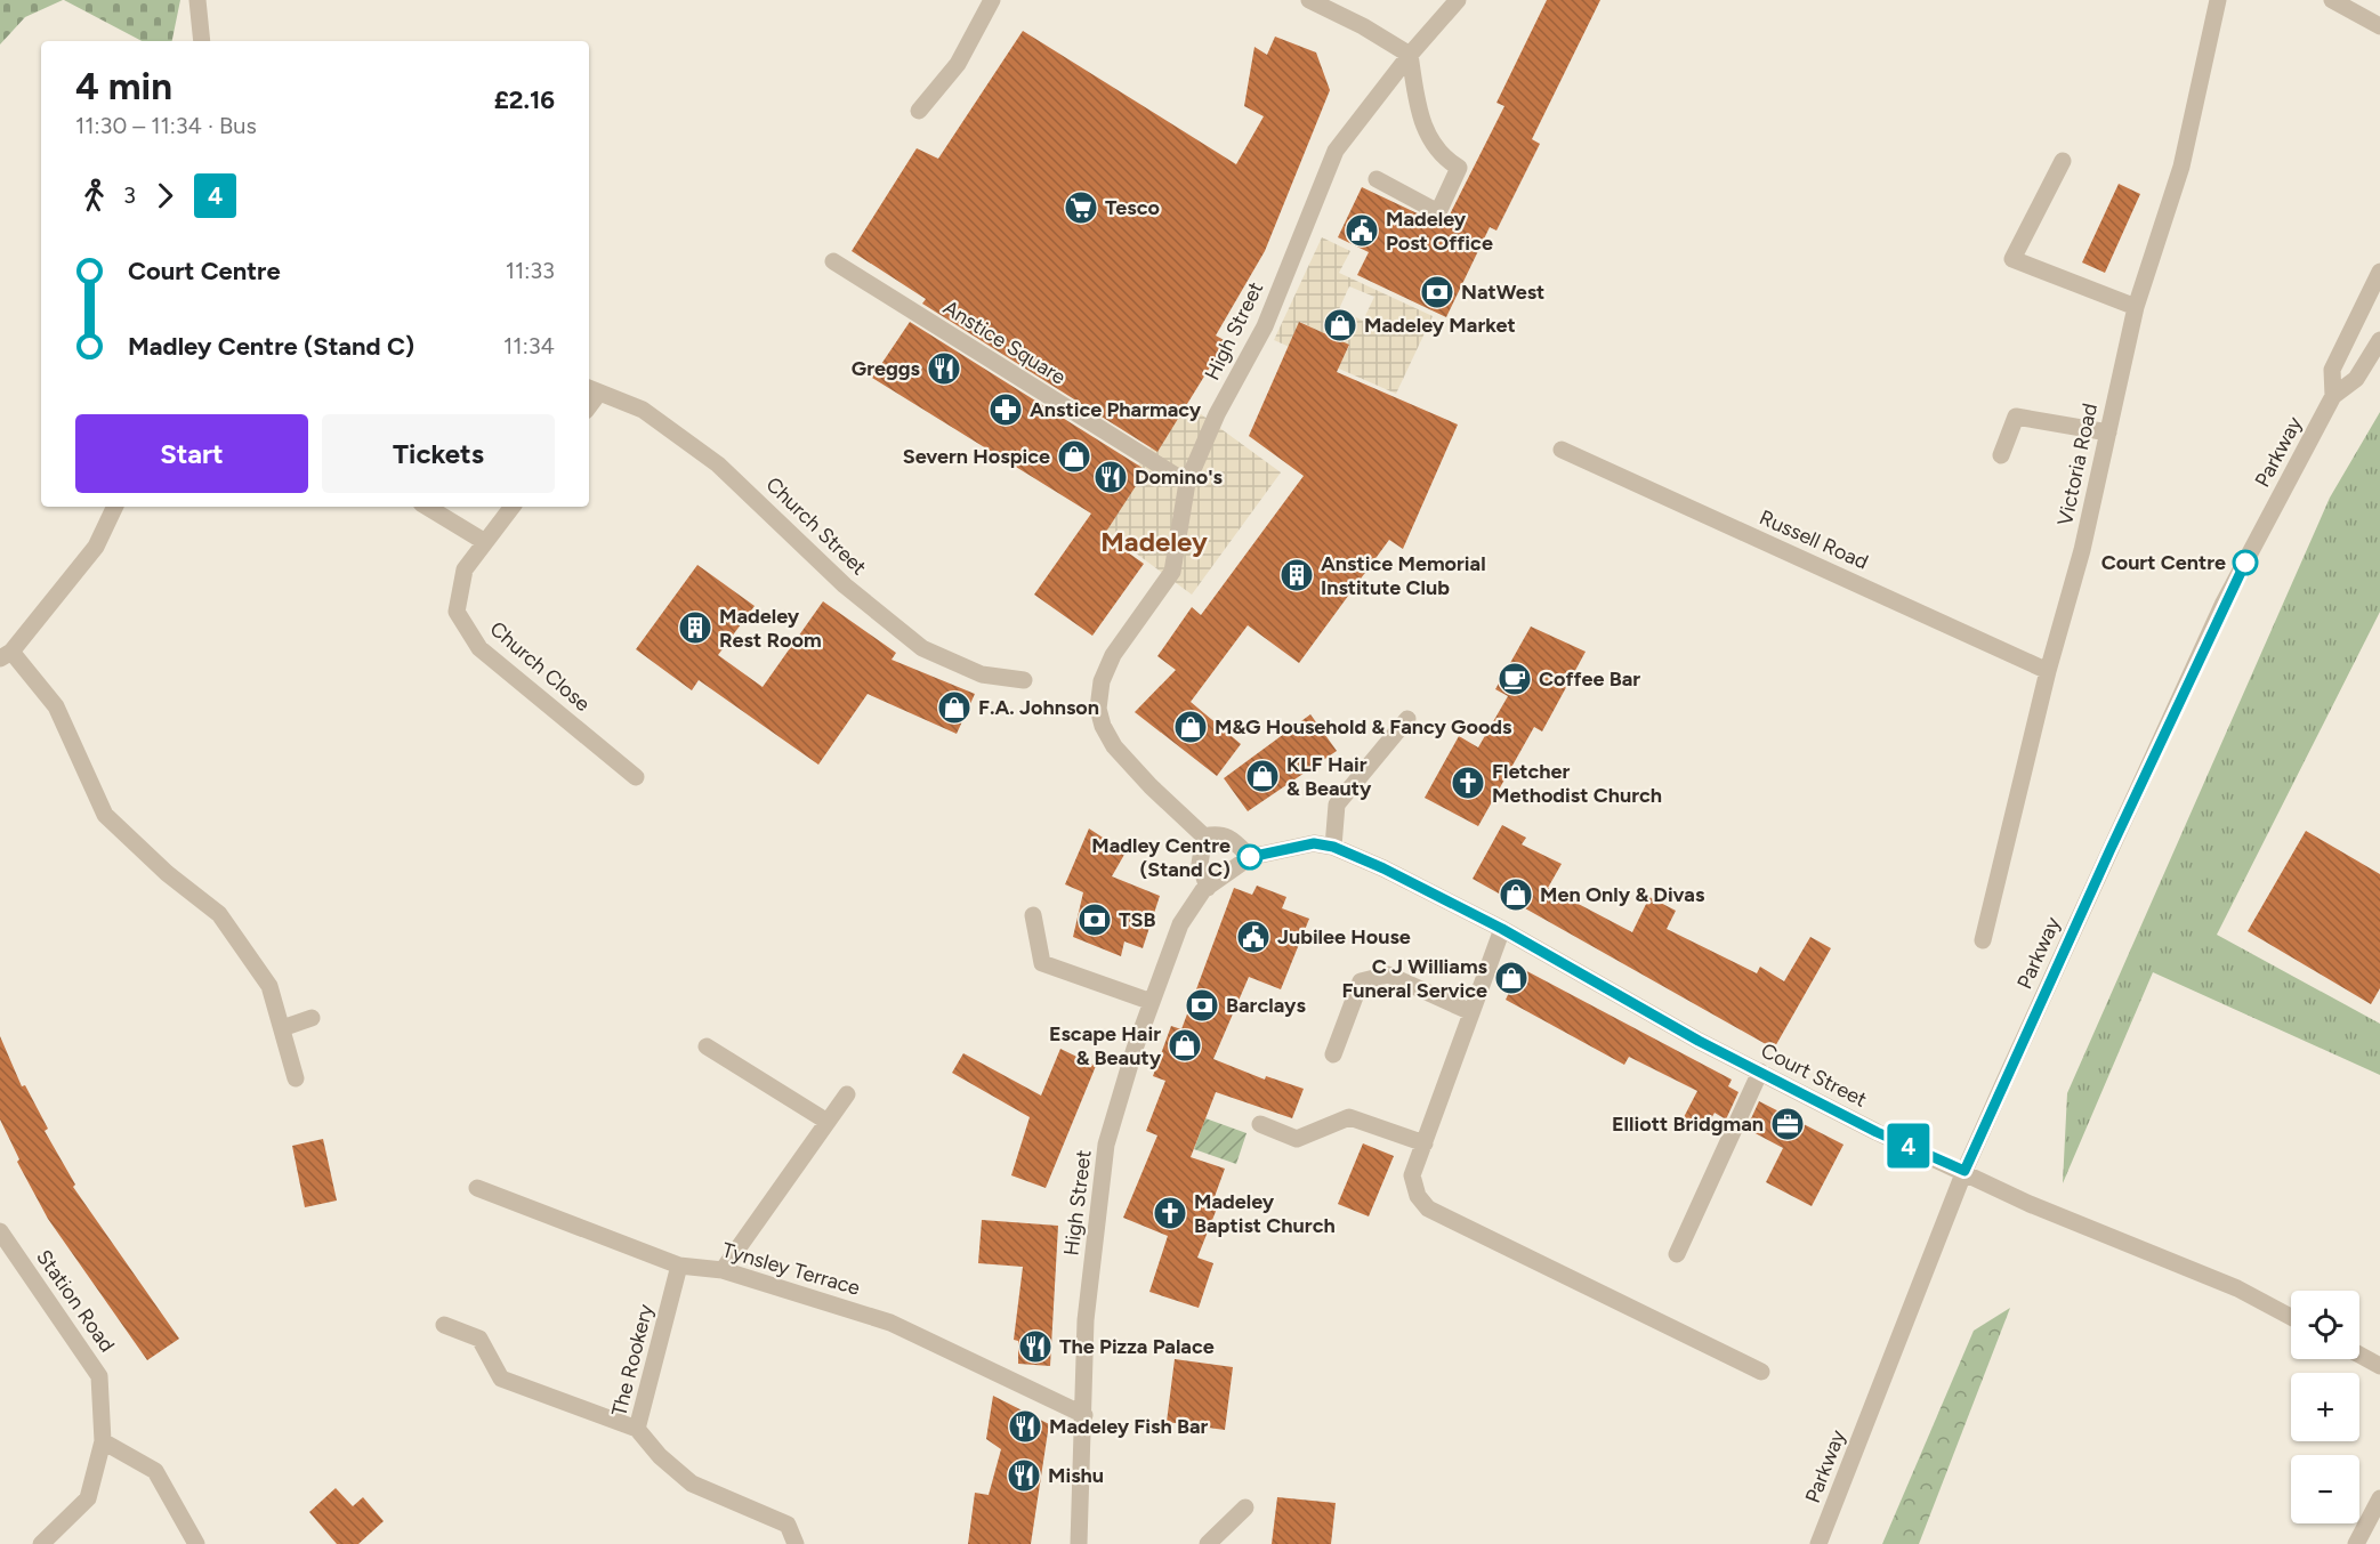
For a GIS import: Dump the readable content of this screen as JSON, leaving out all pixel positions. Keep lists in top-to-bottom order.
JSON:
{
  "streets": {
    "street": [
      "High Street",
      "Anstice Square",
      "Parkway",
      "Victoria Road",
      "Church Street",
      "Russell Road",
      "Church Close",
      "Court Street",
      "Tynsley Terrace",
      "Station Road",
      "The Rookery"
    ]
  },
  "crossings": [
    ["High Street", "Anstice Square"],
    ["High Street", "Court Street"],
    ["High Street", "Tynsley Terrace"],
    ["Parkway", "Court Street"],
    ["Victoria Road", "Russell Road"],
    ["Tynsley Terrace", "The Rookery"]
  ],
  "districts": ["Madeley"],
  "places": {
    "supermarket": ["Tesco"],
    "public building": ["Madeley Post Office", "Jubilee House"],
    "bank": ["NatWest", "TSB", "Barclays"],
    "shop": [
      "Madeley Market",
      "Severn Hospice",
      "F.A. Johnson",
      "M&G Household & Fancy Goods",
      "KLF Hair & Beauty",
      "Men Only & Divas",
      "C J Williams Funeral Service",
      "Escape Hair & Beauty"
    ],
    "restaurant": [
      "Greggs",
      "Domino's",
      "The Pizza Palace",
      "Madeley Fish Bar",
      "Mishu"
    ],
    "pharmacy": ["Anstice Pharmacy"],
    "other": ["Court Centre", "Madley Centre (Stand C)"],
    "building": ["Anstice Memorial Institute Club", "Madeley Rest Room"],
    "cafe": ["Coffee Bar"],
    "church": ["Fletcher Methodist Church", "Madeley Baptist Church"],
    "office": ["Elliott Bridgman"]
  },
  "lines": ["bus line 4"],
  "page": {
    "on_map": "4",
    "heading": ["4 min", "11:30 – 11:34 · Bus", "£2.16"],
    "legs": ["3", "4"],
    "list": [
      {
        "name": "Court Centre",
        "value": "11:33"
      },
      {
        "name": "Madley Centre (Stand C)",
        "value": "11:34"
      }
    ],
    "buttons": ["Start", "Tickets"],
    "map_buttons": ["+", "−"]
  }
}
